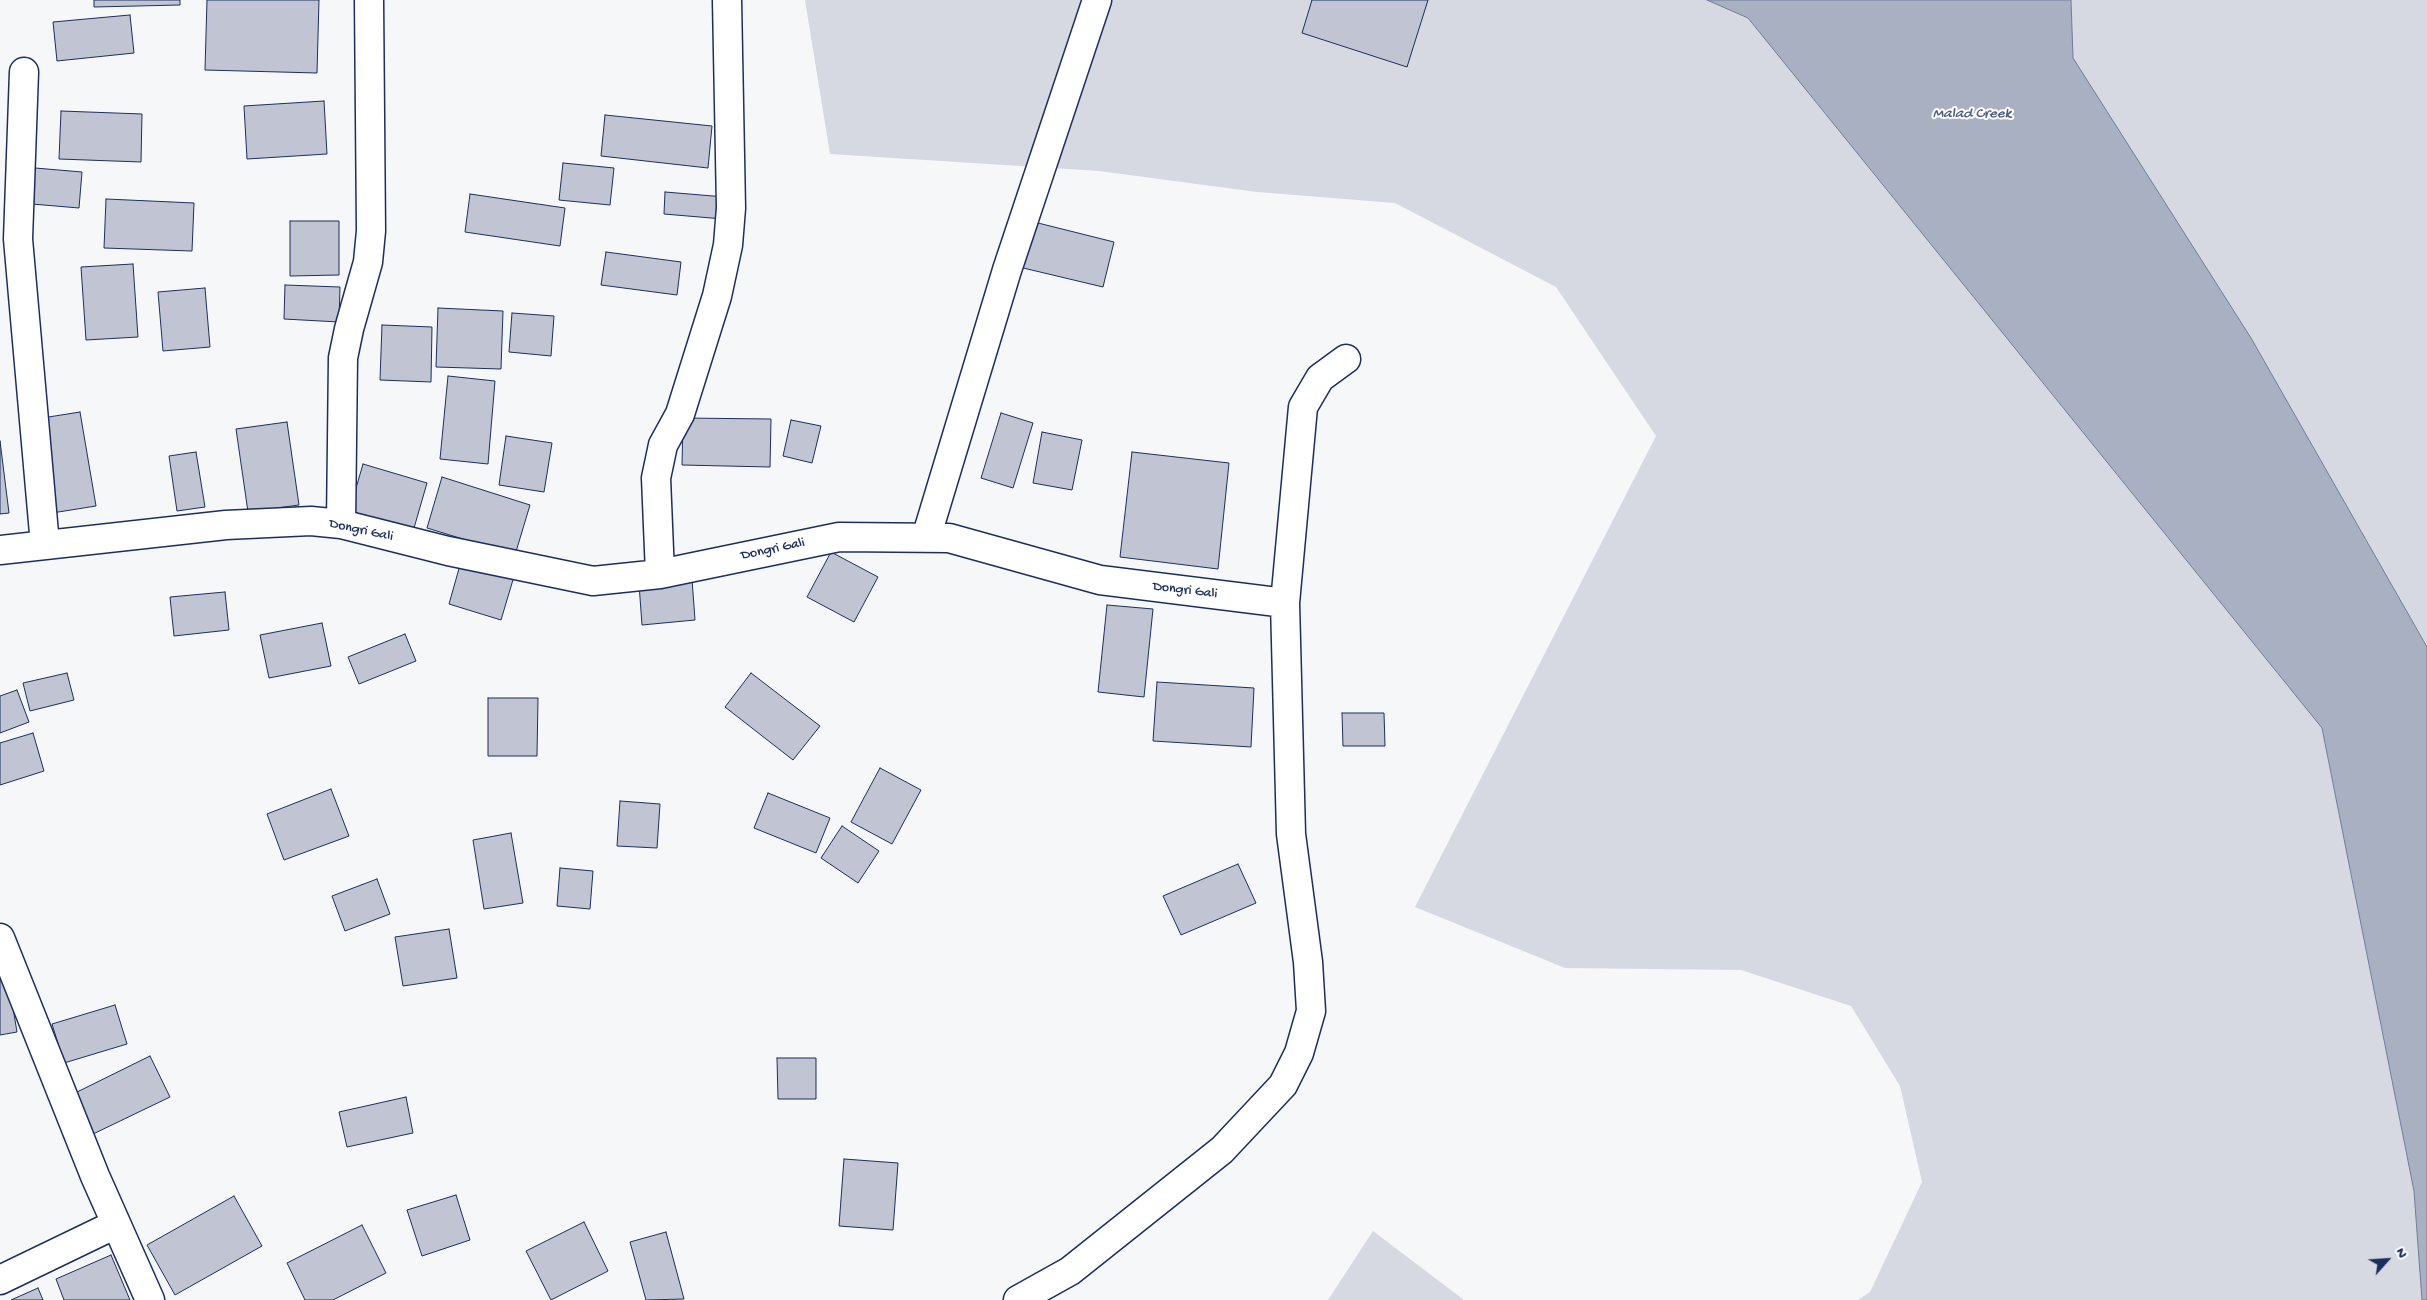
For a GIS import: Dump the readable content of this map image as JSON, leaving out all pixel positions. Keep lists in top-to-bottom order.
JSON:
{
  "streets": {
    "street": ["Dongri Gali"]
  },
  "water": ["Malad Creek"],
  "north": "top right"
}
